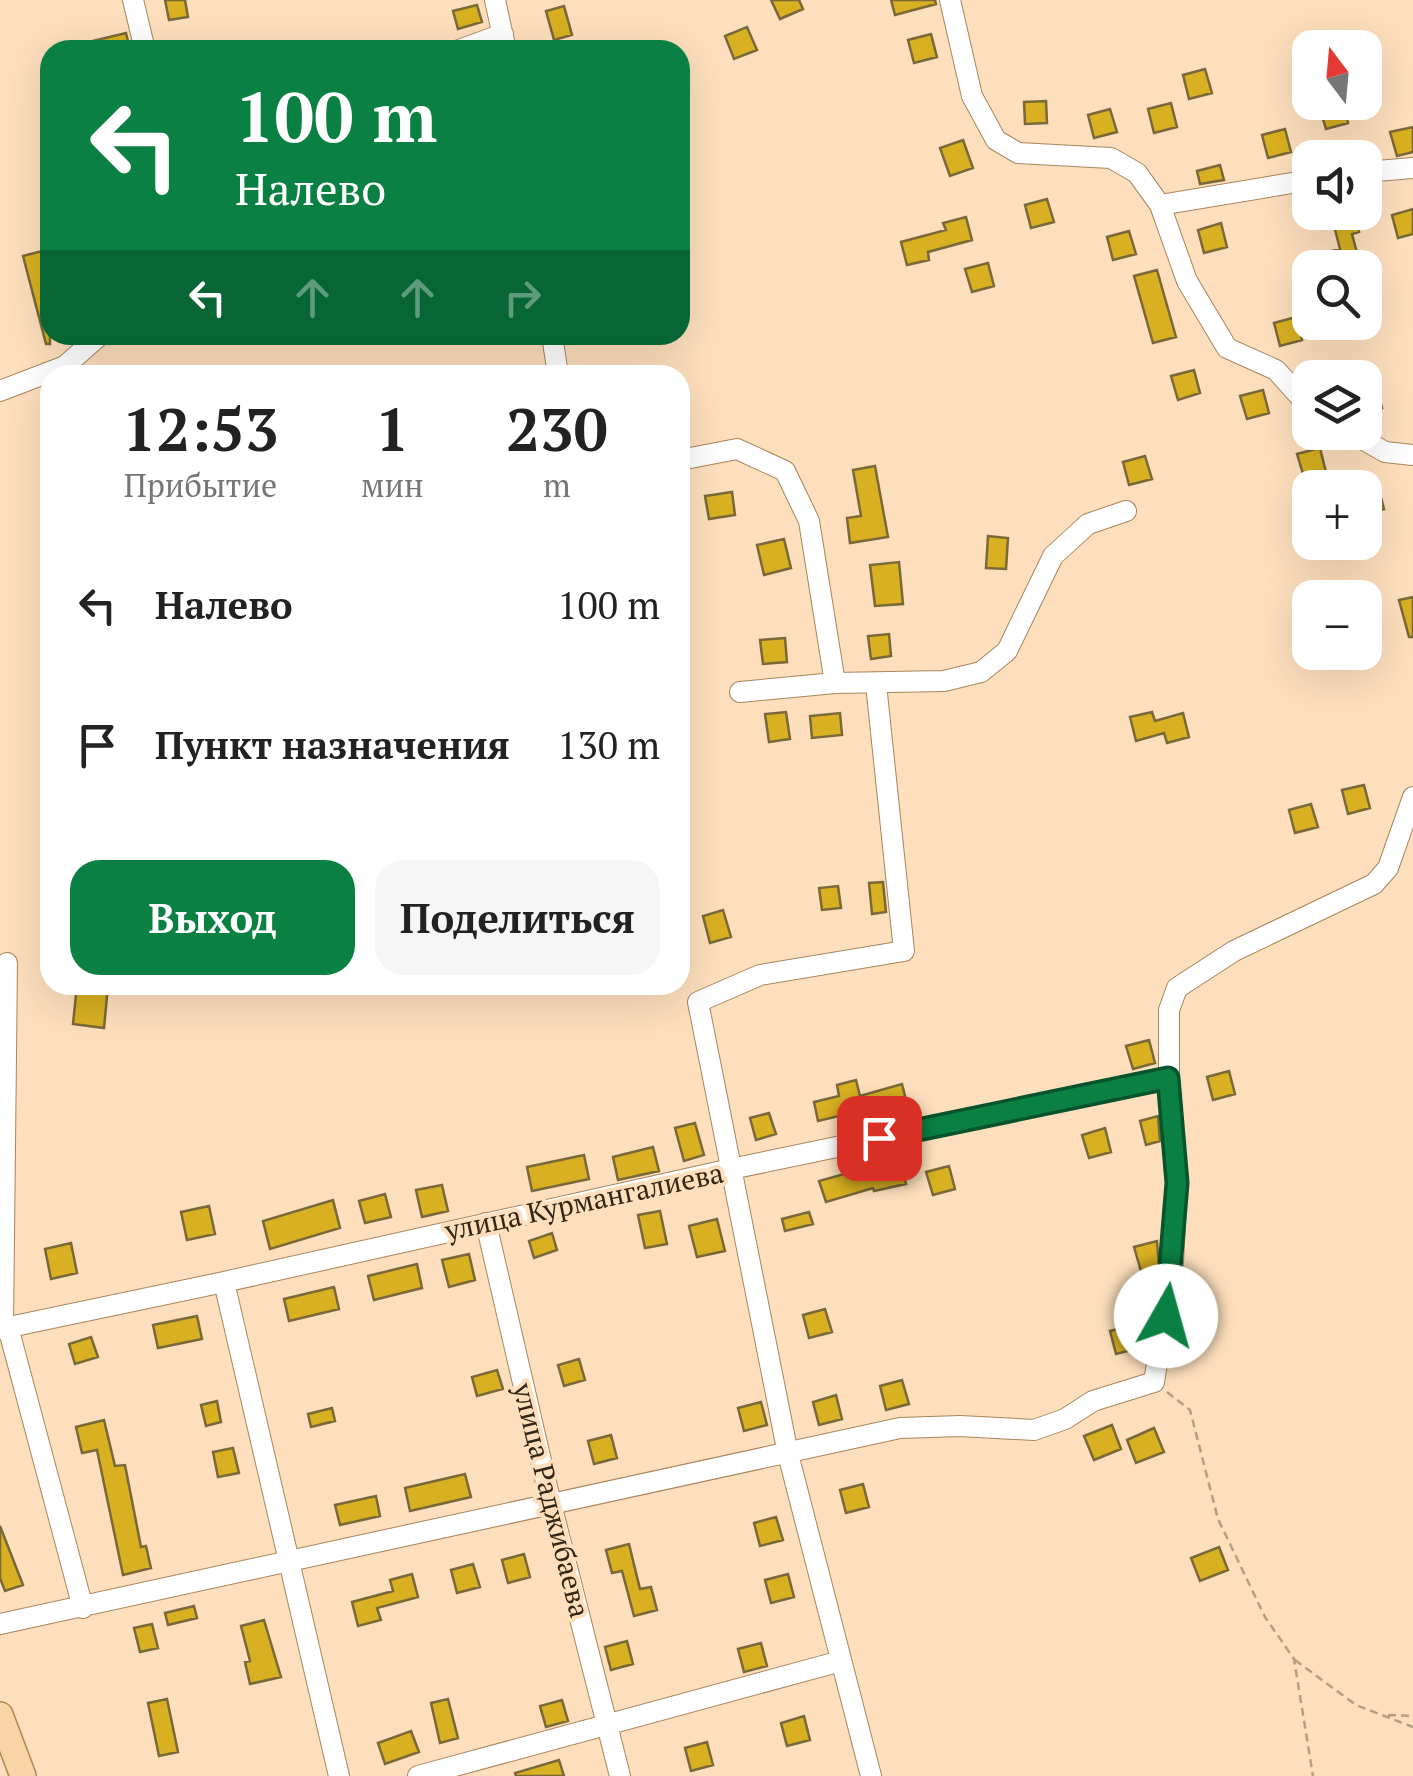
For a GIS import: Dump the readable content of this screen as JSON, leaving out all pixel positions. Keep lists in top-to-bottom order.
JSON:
{
  "streets": {
    "street": ["улица Курмангалиева", "улица Раджибаева"]
  },
  "crossings": [
    ["улица Курмангалиева", "улица Раджибаева"]
  ],
  "north": "top",
  "page": {
    "map_buttons": ["+", "−"],
    "turn": ["100 m", "Налево"],
    "eta": [
      "12:53",
      "Прибытие",
      "1",
      "мин",
      "230",
      "m"
    ],
    "list": [
      {
        "name": "Налево",
        "value": "100 m"
      },
      {
        "name": "Пункт назначения",
        "value": "130 m"
      }
    ],
    "buttons": ["Выход", "Поделиться"]
  }
}
